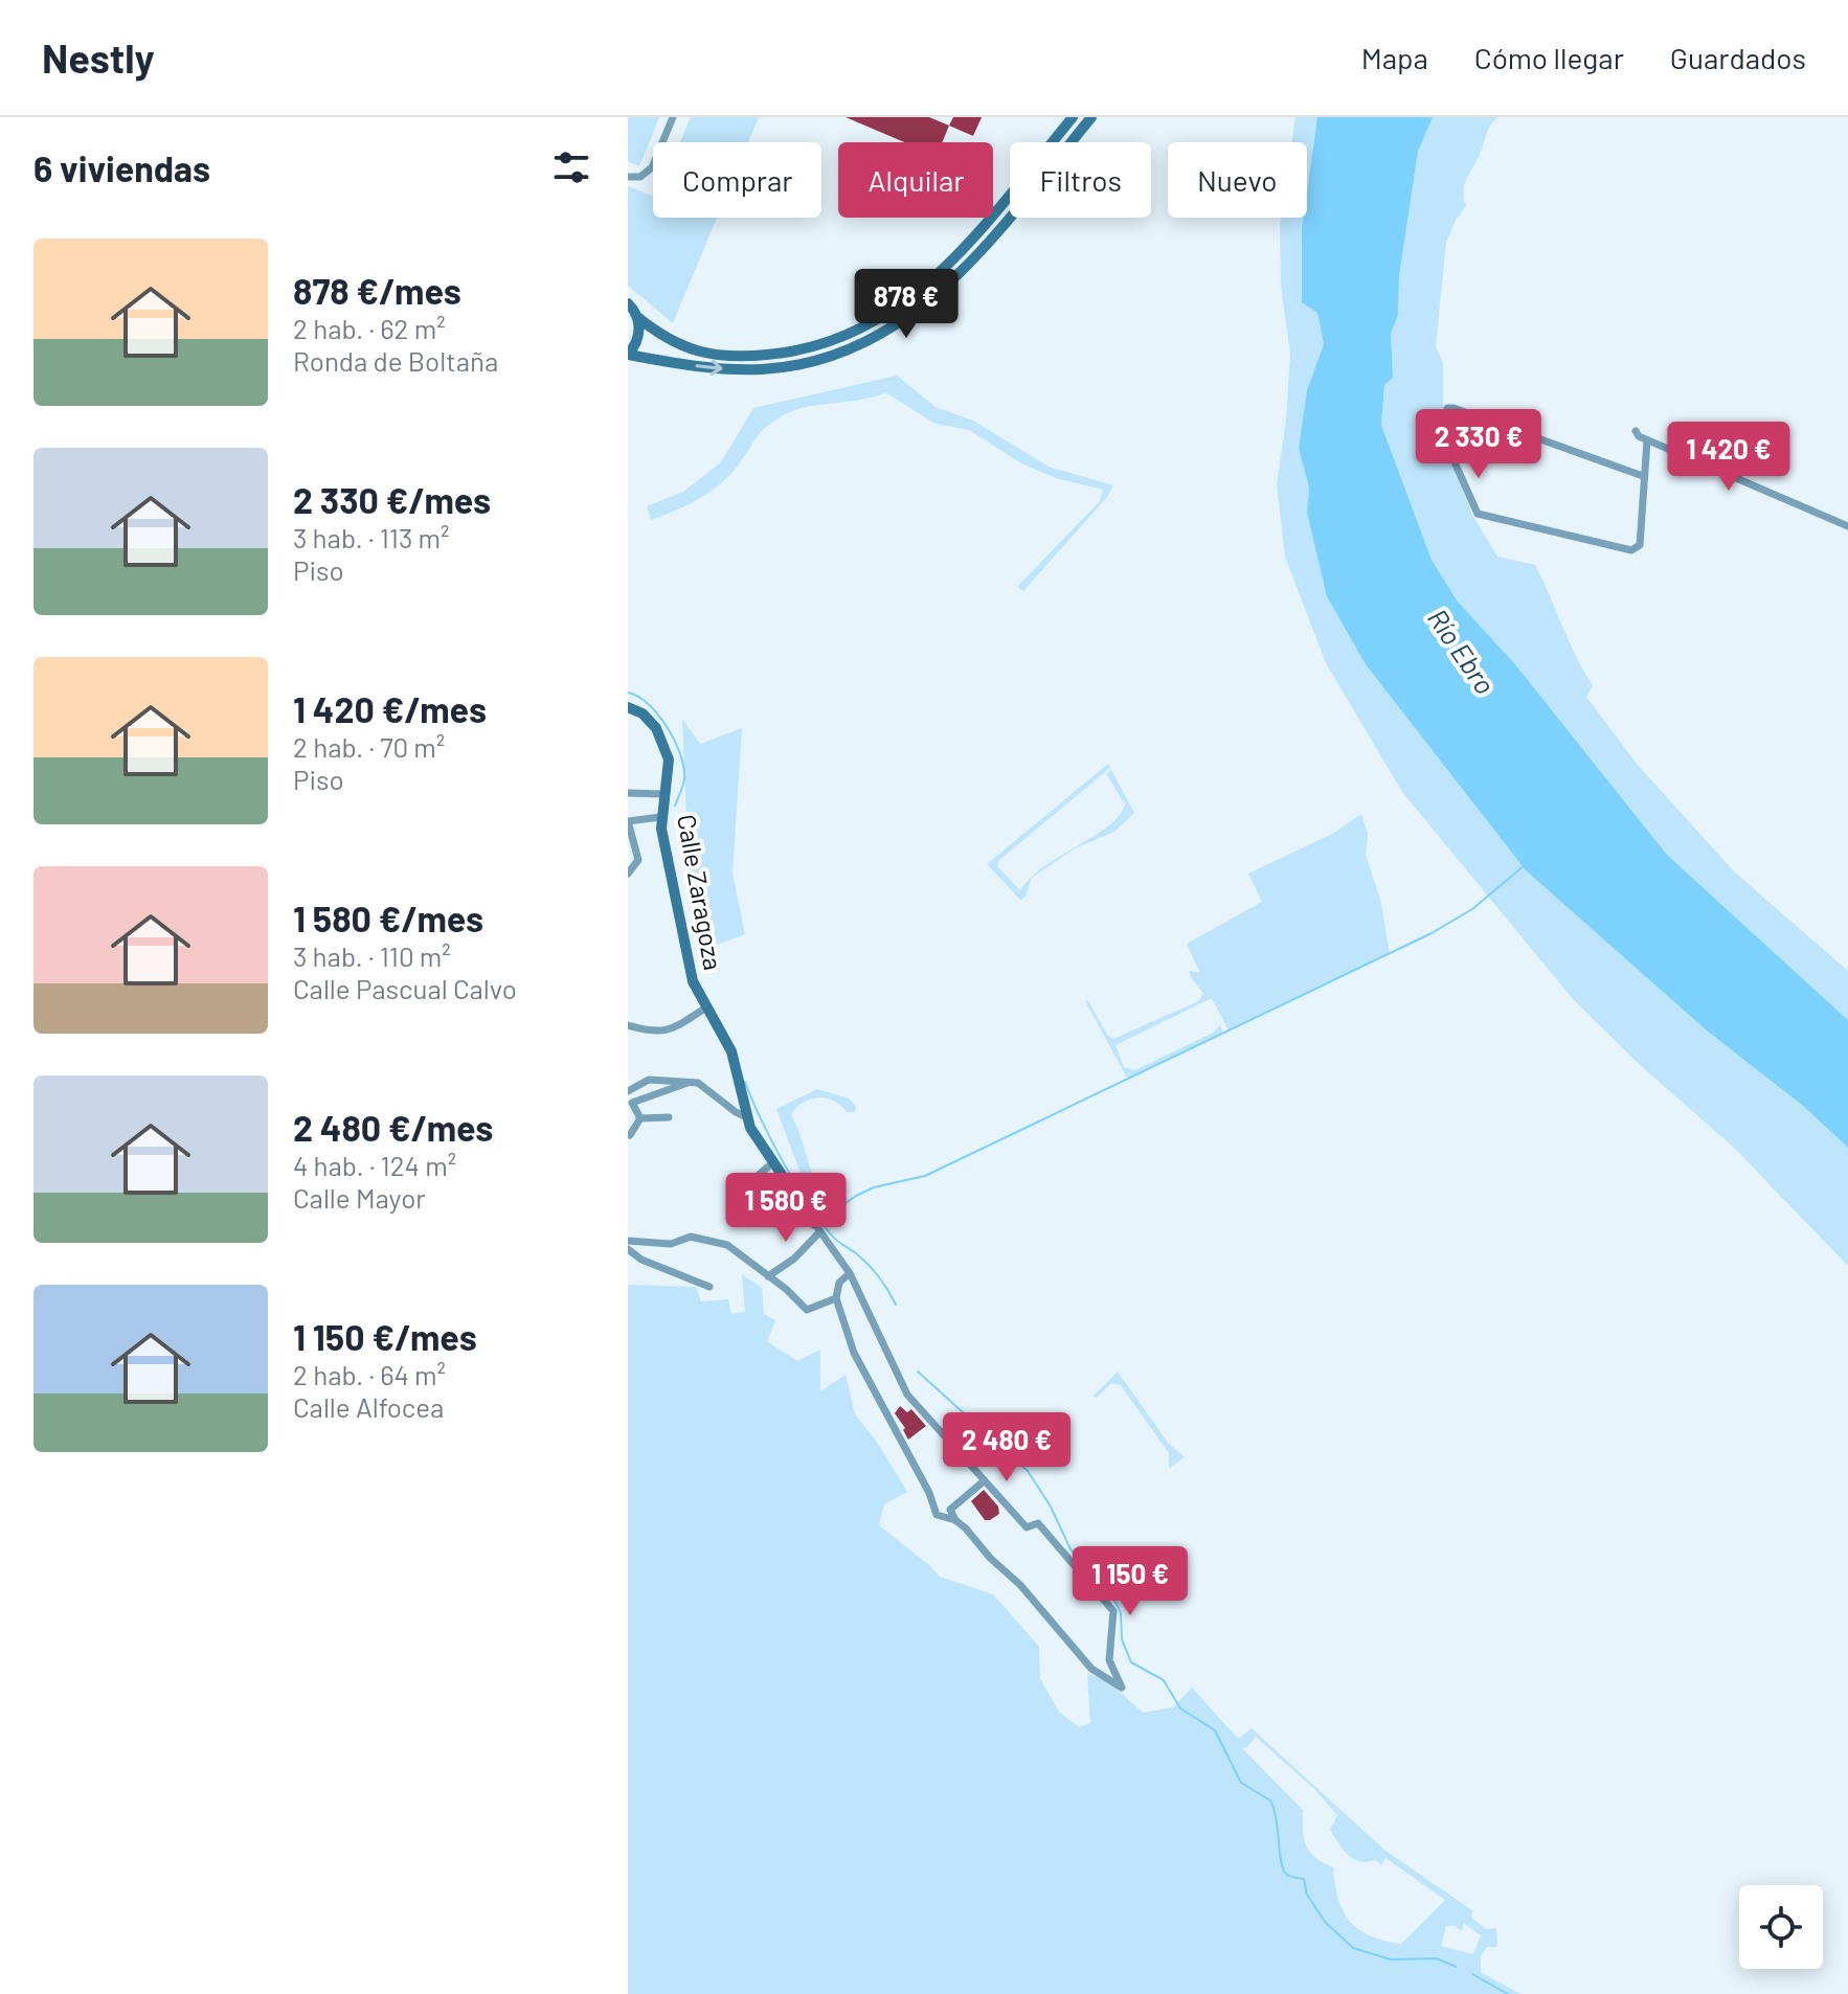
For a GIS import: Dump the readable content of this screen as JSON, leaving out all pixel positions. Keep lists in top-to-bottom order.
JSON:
{
  "streets": {
    "main road": ["Calle Zaragoza"]
  },
  "water": ["Río Ebro"],
  "page": {
    "header": "Nestly",
    "nav": ["Mapa", "Cómo llegar", "Guardados"],
    "heading": "6 viviendas",
    "chip": [
      "Comprar",
      "Alquilar",
      "Filtros",
      "Nuevo"
    ],
    "list": [
      {
        "name": "878 €/mes",
        "note": "2 hab. · 62 m² · Ronda de Boltaña"
      },
      {
        "name": "2 330 €/mes",
        "note": "3 hab. · 113 m² · Piso"
      },
      {
        "name": "1 420 €/mes",
        "note": "2 hab. · 70 m² · Piso"
      },
      {
        "name": "1 580 €/mes",
        "note": "3 hab. · 110 m² · Calle Pascual Calvo"
      },
      {
        "name": "2 480 €/mes",
        "note": "4 hab. · 124 m² · Calle Mayor"
      },
      {
        "name": "1 150 €/mes",
        "note": "2 hab. · 64 m² · Calle Alfocea"
      }
    ],
    "price": [
      "878 €",
      "2 330 €",
      "1 420 €",
      "1 580 €",
      "2 480 €",
      "1 150 €"
    ]
  }
}
